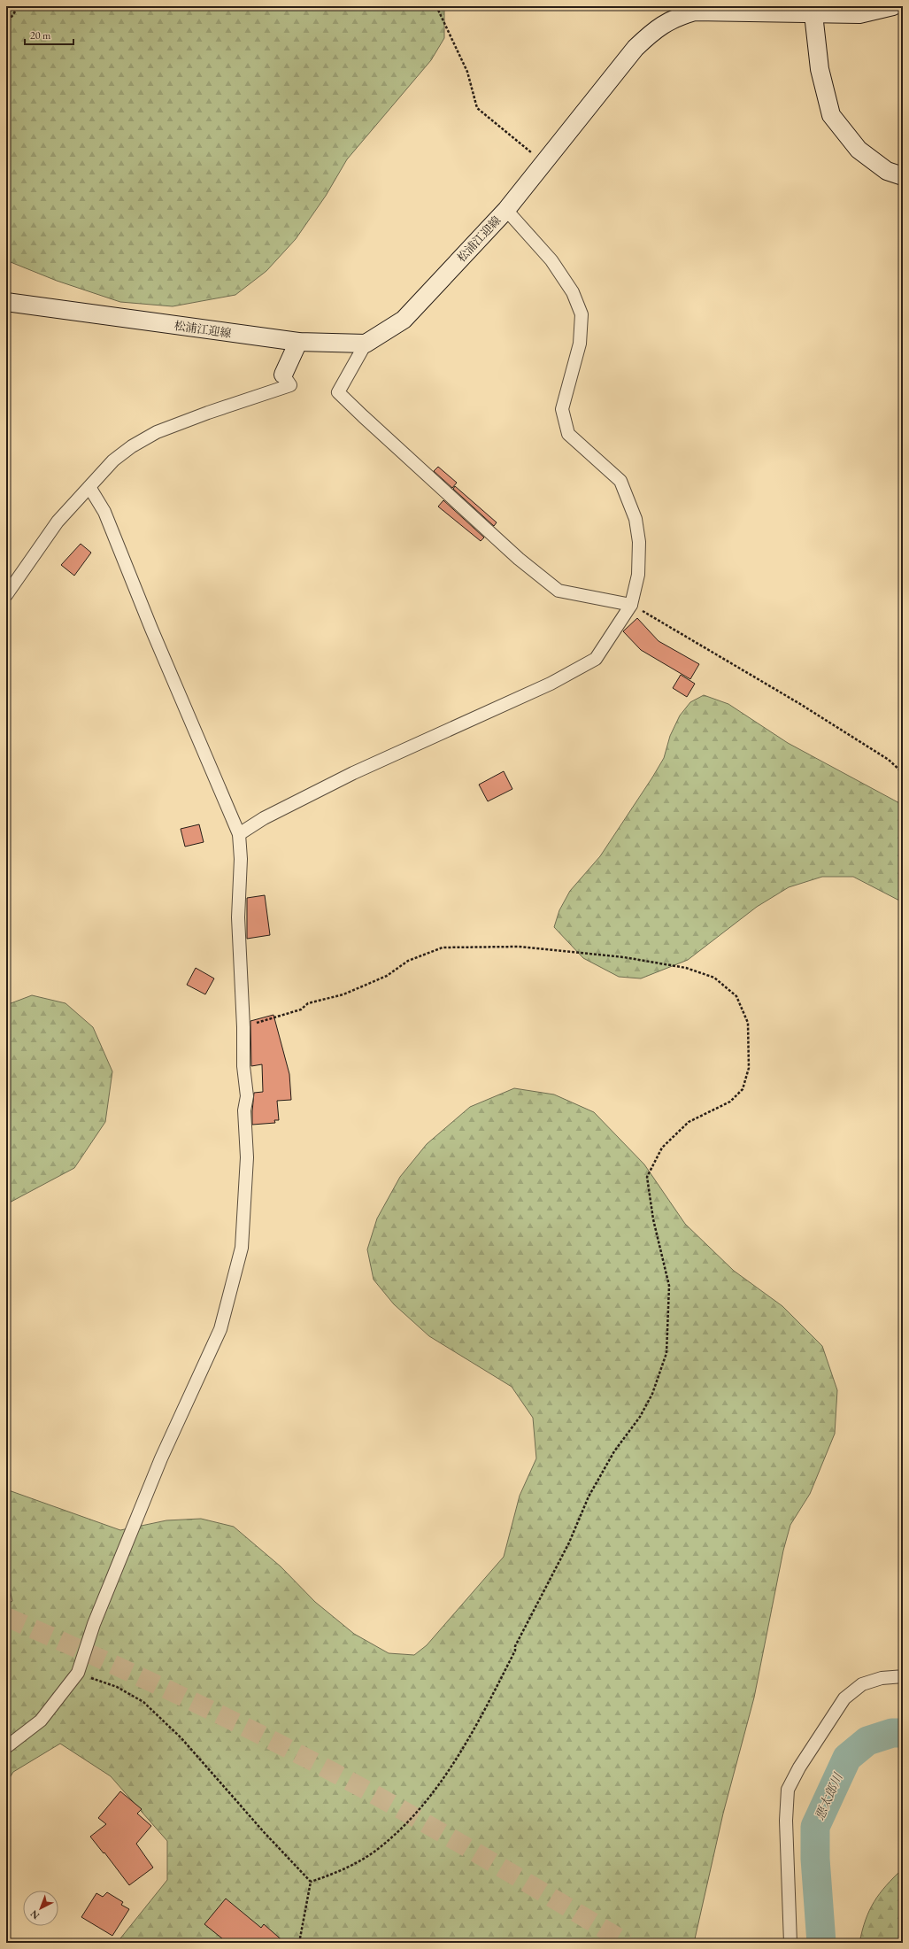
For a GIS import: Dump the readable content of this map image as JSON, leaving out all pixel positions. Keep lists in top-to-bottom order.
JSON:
{
  "streets": {
    "main road": ["松浦江迎線"]
  },
  "water": ["悪太郎川"],
  "scale_bar": "20 m",
  "north": "bottom left"
}
